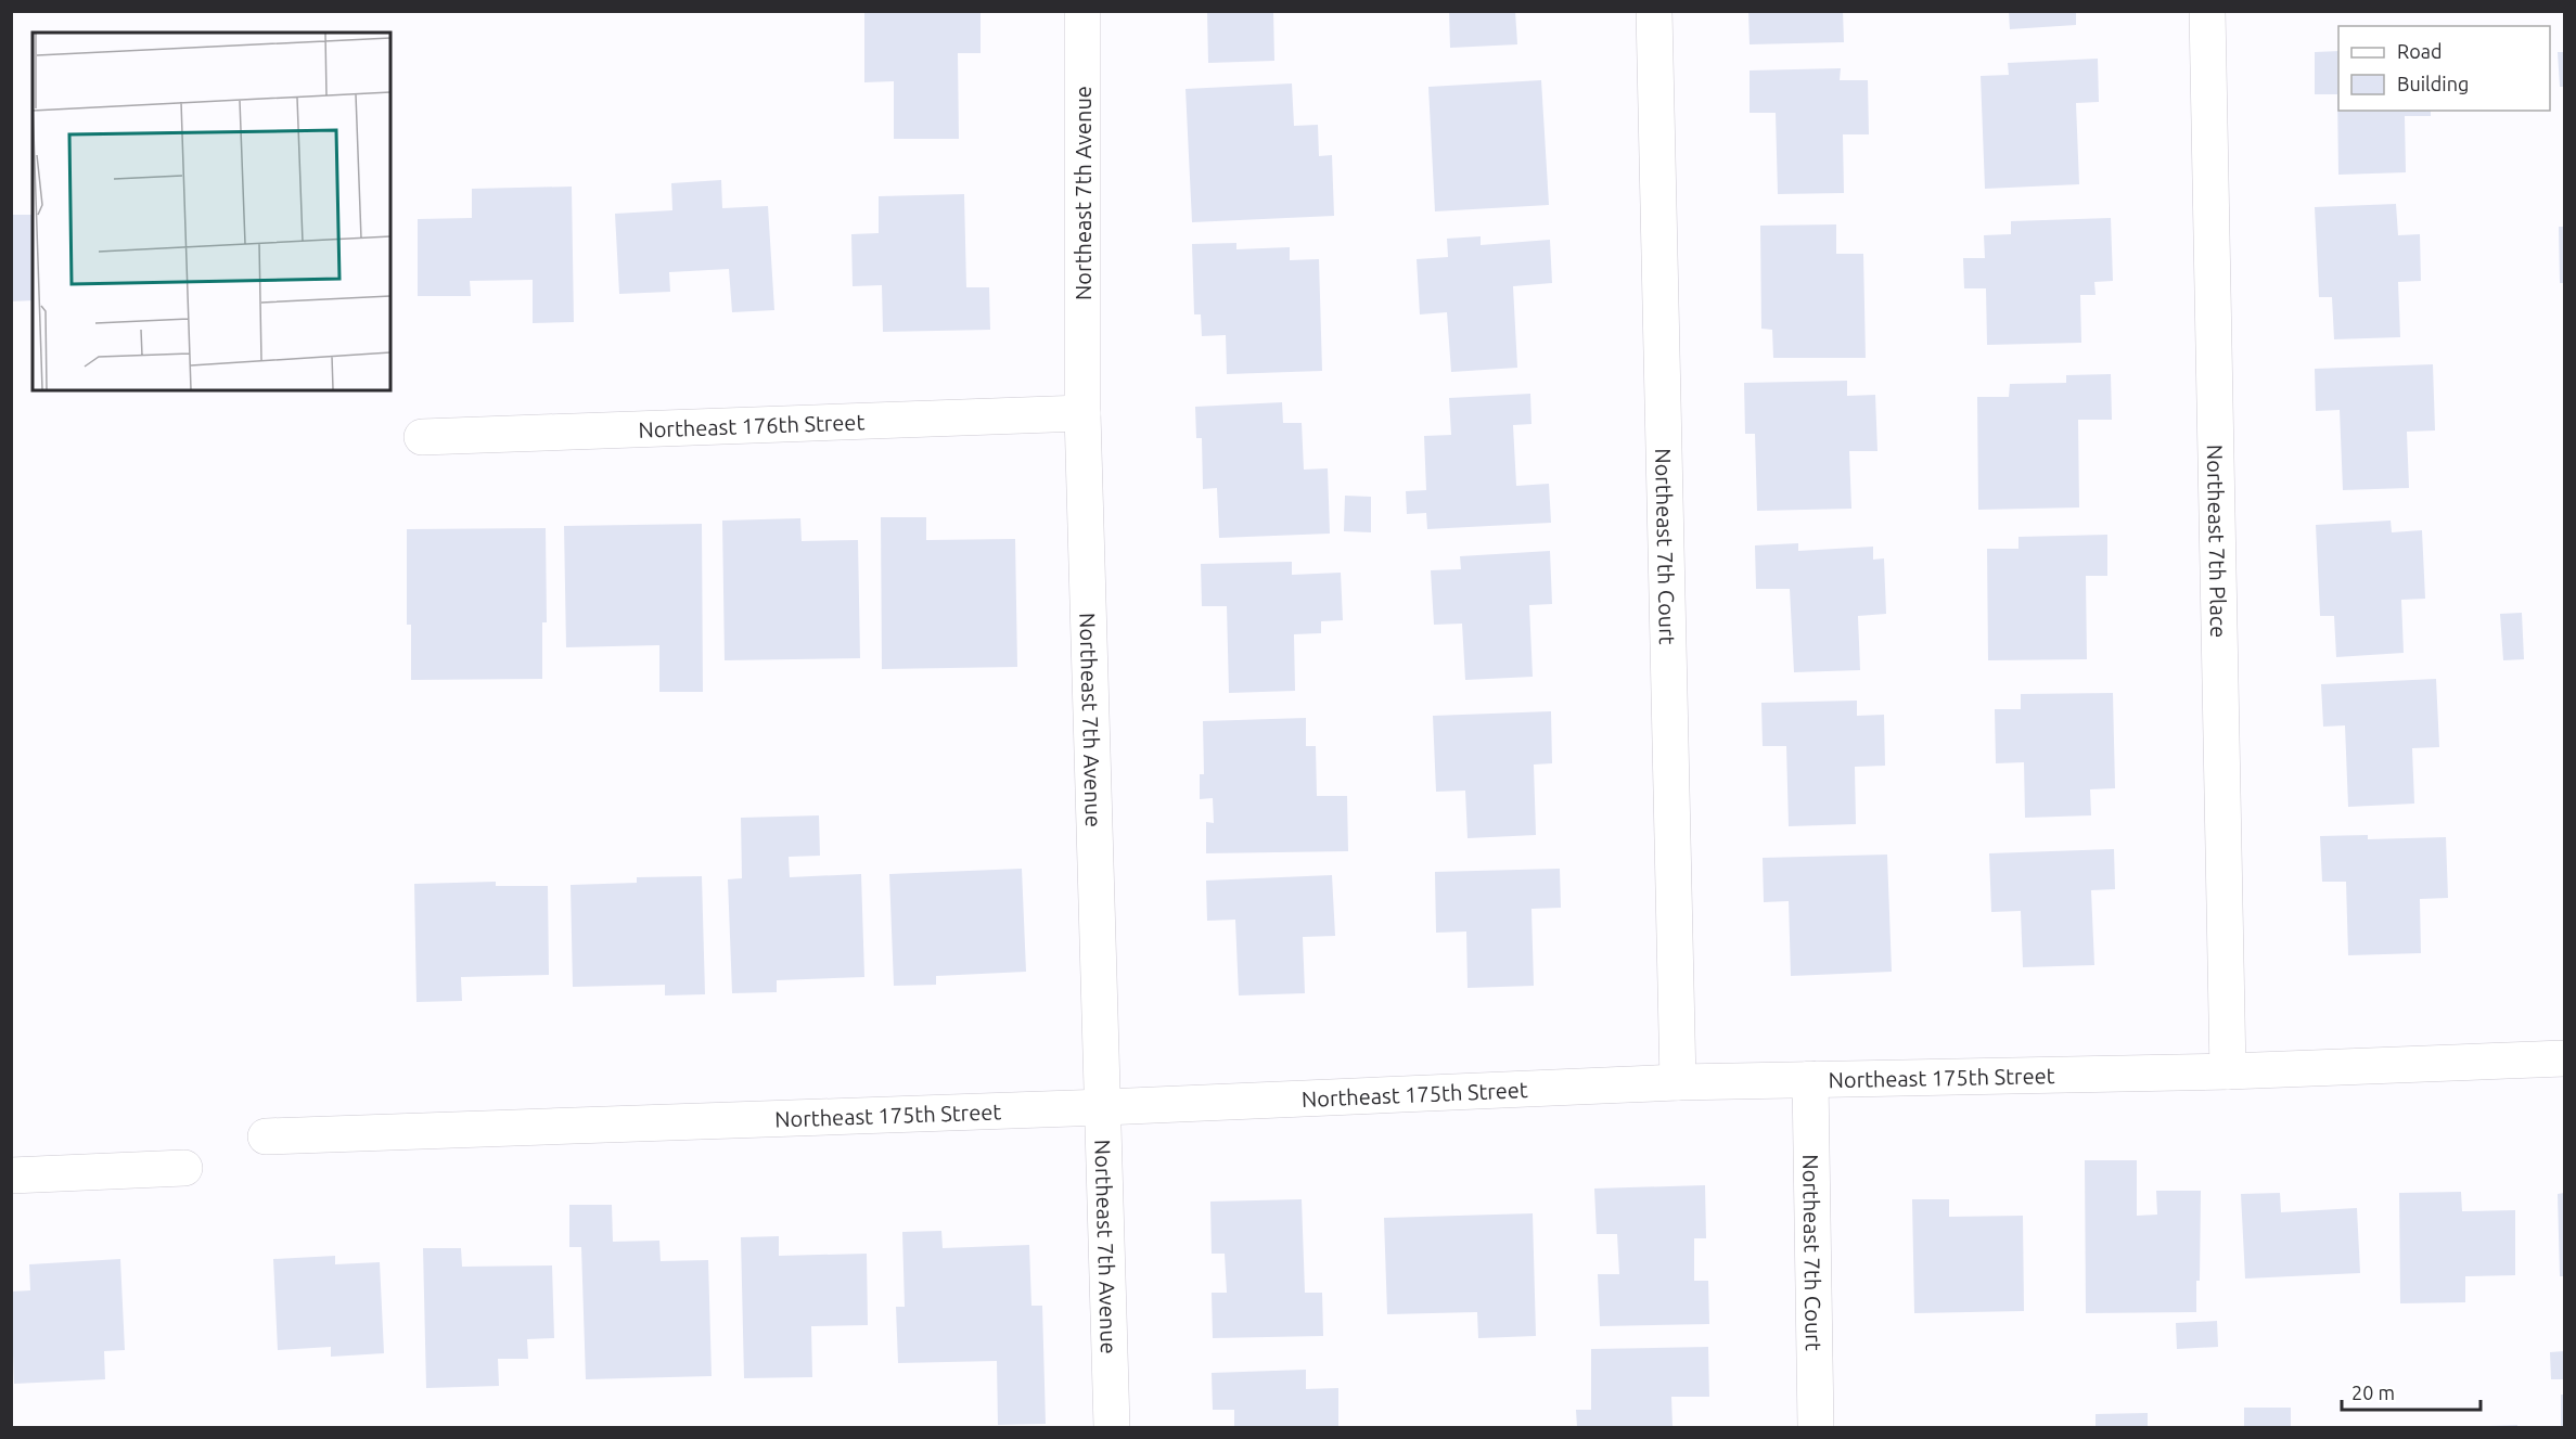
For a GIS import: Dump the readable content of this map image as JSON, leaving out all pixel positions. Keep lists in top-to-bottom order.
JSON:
{
  "streets": {
    "street": [
      "Northeast 7th Avenue",
      "Northeast 176th Street",
      "Northeast 7th Place",
      "Northeast 7th Court",
      "Northeast 175th Street"
    ]
  },
  "crossings": [
    ["Northeast 7th Avenue", "Northeast 176th Street"],
    ["Northeast 7th Avenue", "Northeast 175th Street"],
    ["Northeast 7th Place", "Northeast 175th Street"],
    ["Northeast 7th Court", "Northeast 175th Street"]
  ],
  "legend": ["Road", "Building"],
  "scale_bar": "20 m"
}
